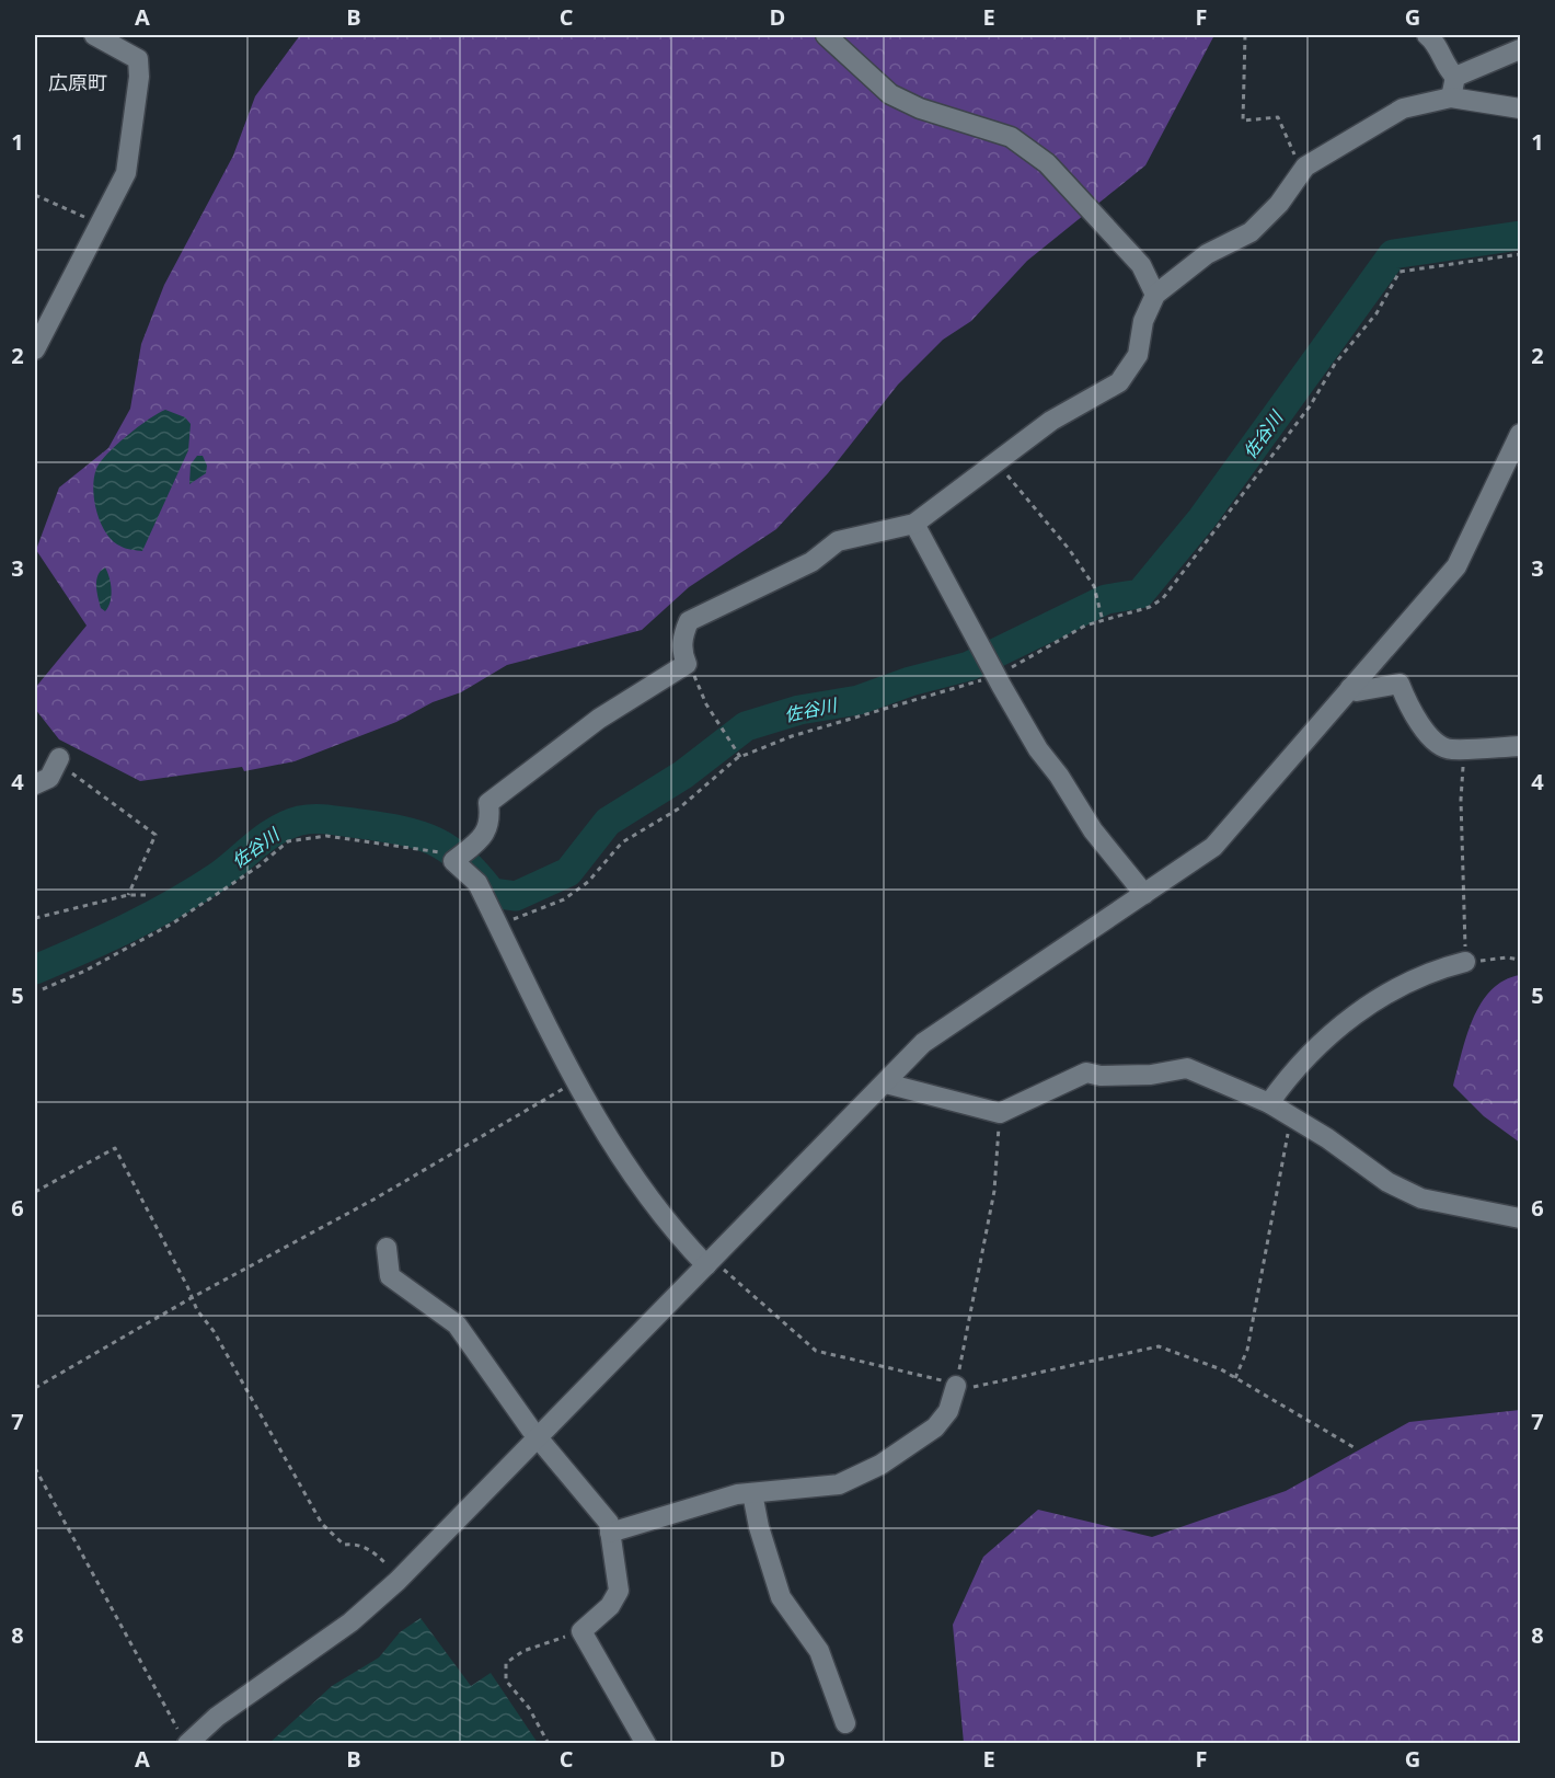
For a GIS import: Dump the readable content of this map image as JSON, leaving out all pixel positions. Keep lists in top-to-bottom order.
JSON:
{
  "districts": ["広原町"],
  "water": ["佐谷川"],
  "grid": {
    "columns": [
      "A",
      "B",
      "C",
      "D",
      "E",
      "F",
      "G"
    ],
    "rows": [
      "1",
      "2",
      "3",
      "4",
      "5",
      "6",
      "7",
      "8"
    ]
  }
}
